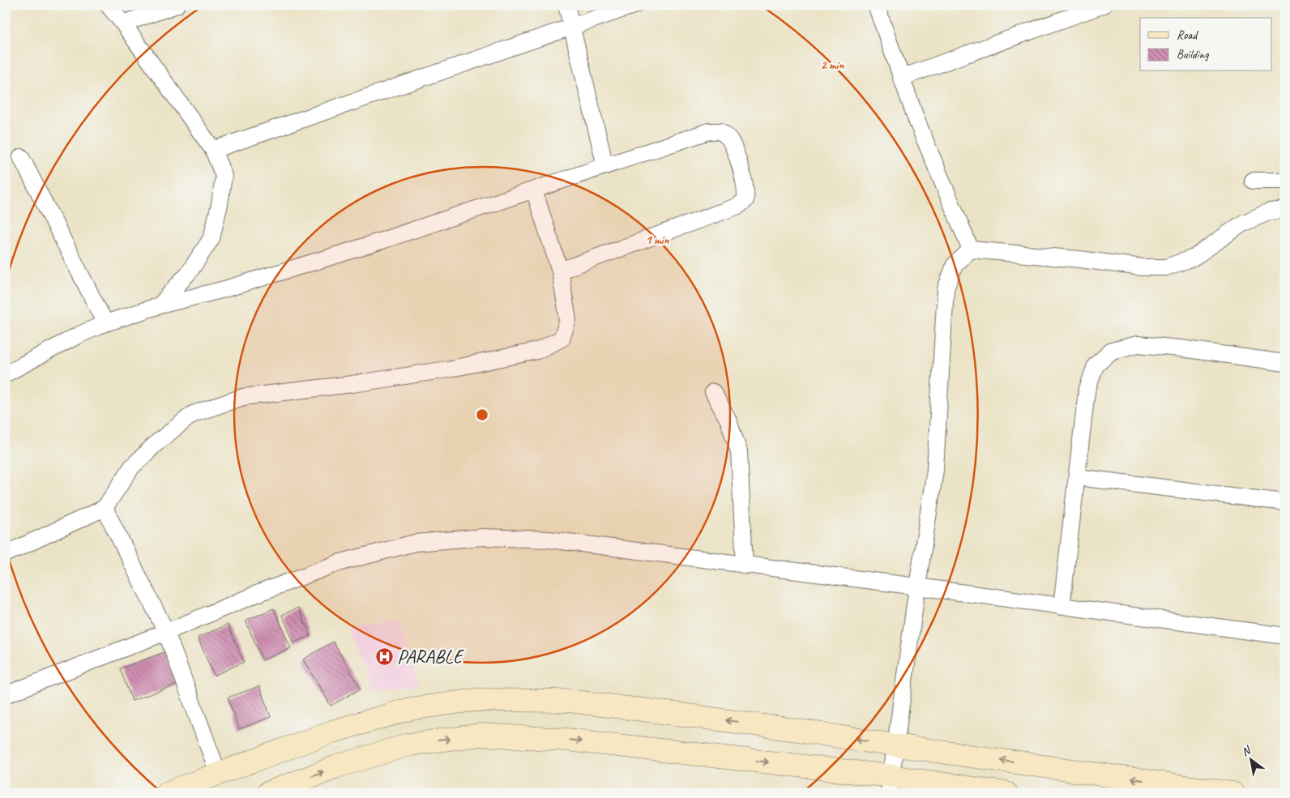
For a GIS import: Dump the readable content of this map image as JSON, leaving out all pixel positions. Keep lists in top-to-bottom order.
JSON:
{
  "places": {
    "hospital": ["PARABLE"]
  },
  "legend": ["Road", "Building"],
  "north": "top left",
  "rings": ["2 min", "1 min"]
}
